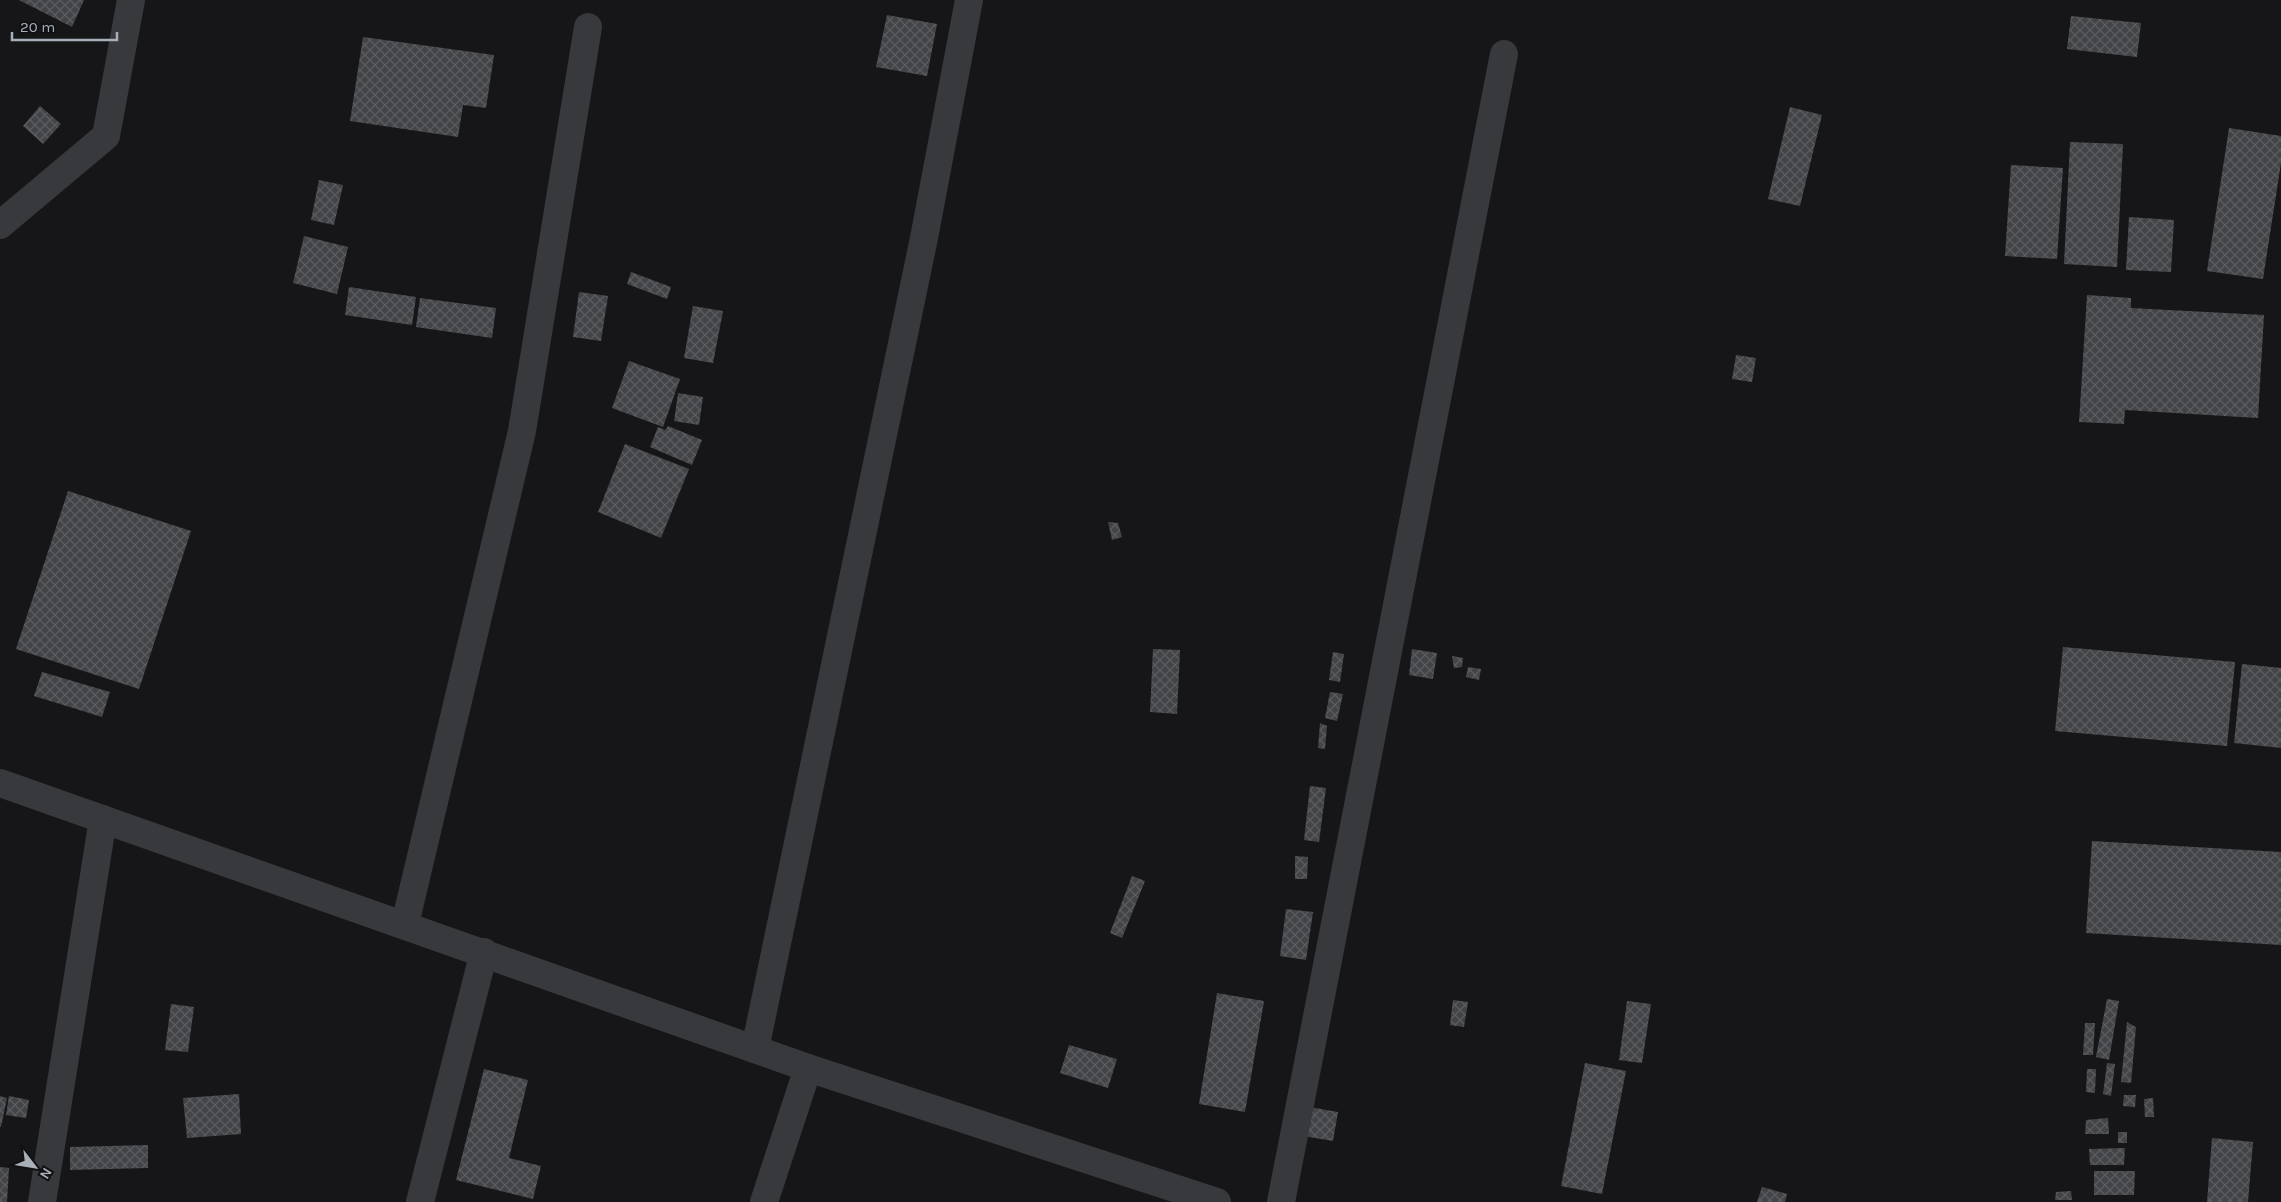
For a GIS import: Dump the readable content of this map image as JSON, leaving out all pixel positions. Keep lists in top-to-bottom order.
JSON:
{
  "scale_bar": "20 m",
  "north": "bottom right"
}
